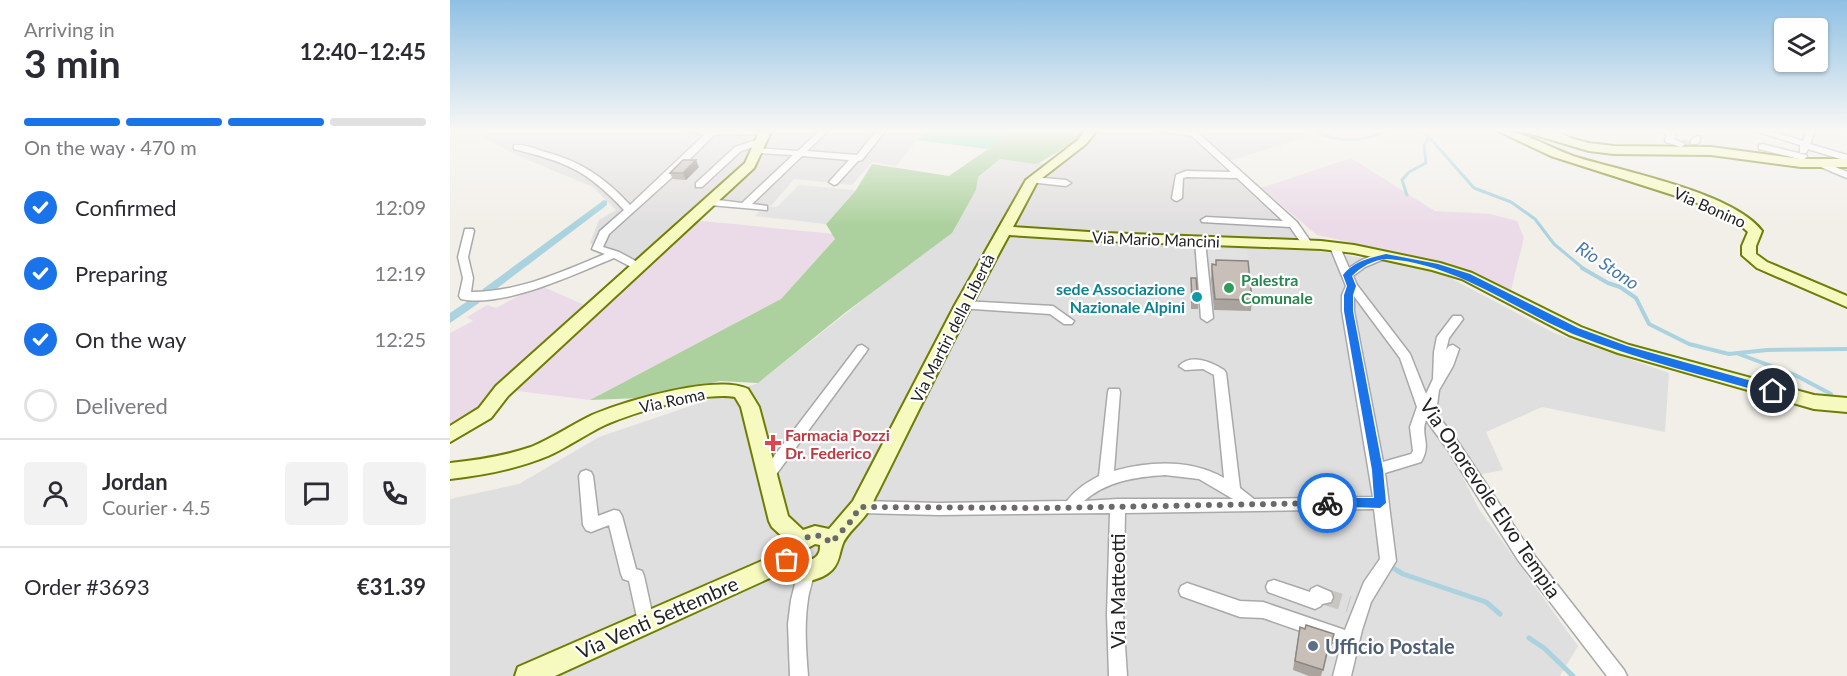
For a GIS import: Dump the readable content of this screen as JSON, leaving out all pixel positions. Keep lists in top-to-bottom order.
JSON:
{
  "streets": {
    "street": [
      "Via Bonino",
      "Via Mario Mancini",
      "Via Martiri della Libertà",
      "Via Roma",
      "Via Onorevole Elvo Tempia",
      "Via Matteotti",
      "Via Venti Settembre"
    ]
  },
  "crossings": [
    ["Via Mario Mancini", "Via Martiri della Libertà"],
    ["Via Mario Mancini", "Via Onorevole Elvo Tempia"],
    ["Via Martiri della Libertà", "Via Roma"],
    ["Via Martiri della Libertà", "Via Venti Settembre"],
    ["Via Roma", "Via Venti Settembre"]
  ],
  "water": ["Rio Stono"],
  "places": {
    "other": ["Palestra Comunale", "sede Associazione Nazionale Alpini", "Ufficio Postale"],
    "health": ["Farmacia Pozzi Dr. Federico"]
  },
  "page": {
    "heading": ["3 min", "Arriving in", "12:40–12:45"],
    "panel": [
      "Jordan",
      "Courier · 4.5",
      "Order #3693",
      "€31.39"
    ],
    "bar": "On the way · 470 m",
    "list": [
      ["Confirmed", "12:09"],
      ["Preparing", "12:19"],
      ["On the way", "12:25"],
      "Delivered"
    ]
  }
}
